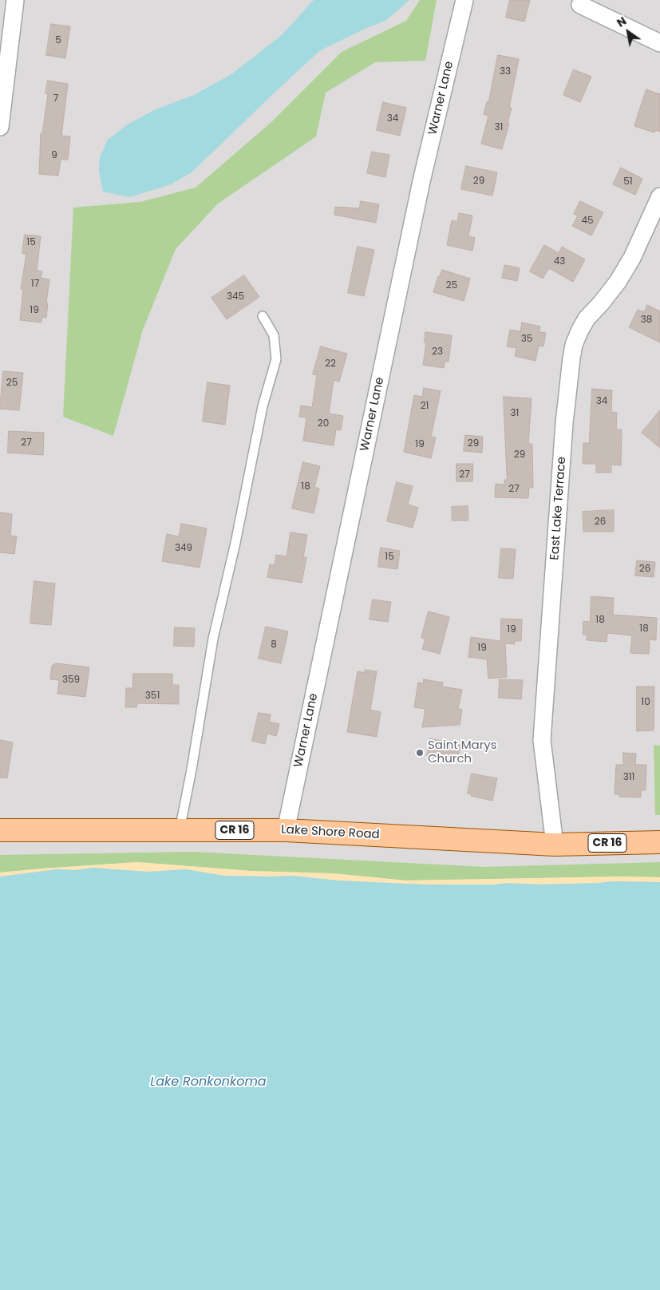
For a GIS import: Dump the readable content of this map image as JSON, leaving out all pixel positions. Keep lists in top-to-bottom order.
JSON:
{
  "streets": {
    "main road": ["CR 16", "Lake Shore Road"],
    "street": ["Warner Lane", "East Lake Terrace"]
  },
  "crossings": [
    ["Warner Lane", "Lake Shore Road"],
    ["East Lake Terrace", "Lake Shore Road"]
  ],
  "water": ["Lake Ronkonkoma"],
  "places": ["Saint Marys Church"],
  "house_numbers": [
    "5",
    "33",
    "7",
    "34",
    "31",
    "9",
    "29",
    "51",
    "45",
    "15",
    "43",
    "17",
    "25",
    "345",
    "19",
    "38",
    "35",
    "23",
    "22",
    "25",
    "34",
    "21",
    "31",
    "20",
    "27",
    "29",
    "19",
    "29",
    "27",
    "18",
    "27",
    "26",
    "349",
    "15",
    "26",
    "18",
    "18",
    "19",
    "8",
    "19",
    "359",
    "351",
    "10",
    "311"
  ],
  "north": "top left"
}
